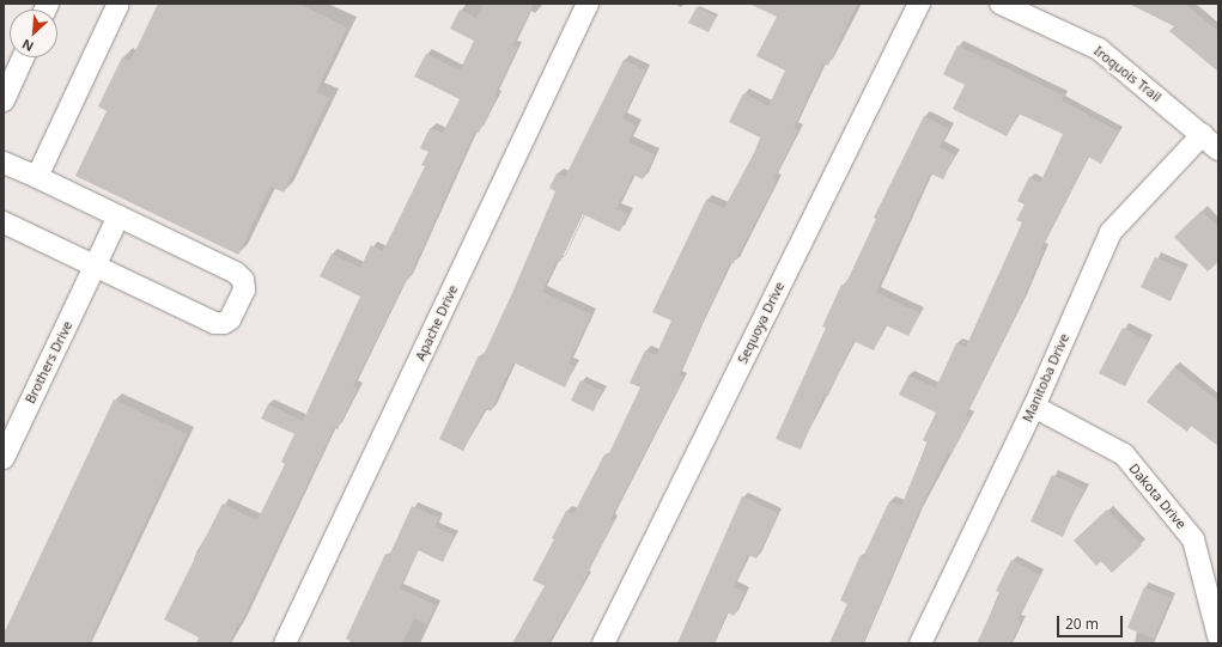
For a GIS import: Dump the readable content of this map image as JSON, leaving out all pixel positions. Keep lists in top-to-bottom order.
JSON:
{
  "streets": {
    "street": [
      "Iroquois Trail",
      "Apache Drive",
      "Sequoya Drive",
      "Brothers Drive",
      "Manitoba Drive",
      "Dakota Drive"
    ]
  },
  "crossings": [
    ["Iroquois Trail", "Manitoba Drive"],
    ["Manitoba Drive", "Dakota Drive"]
  ],
  "scale_bar": "20 m",
  "north": "bottom left"
}
